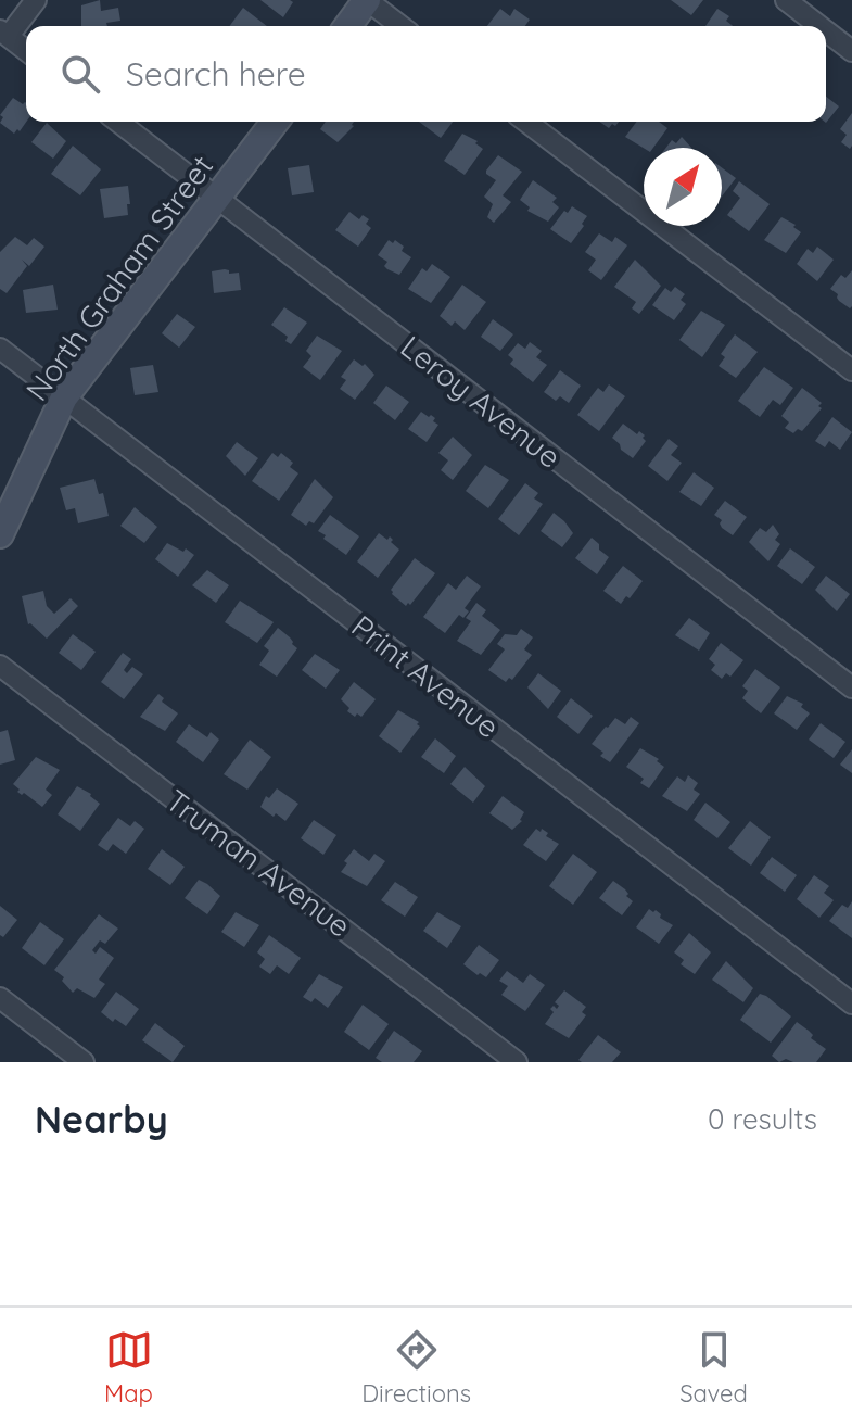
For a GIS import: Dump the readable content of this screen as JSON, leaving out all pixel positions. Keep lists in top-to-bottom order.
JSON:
{
  "streets": {
    "main road": ["North Graham Street"],
    "street": ["Leroy Avenue", "Print Avenue", "Truman Avenue"]
  },
  "crossings": [
    ["North Graham Street", "Leroy Avenue"],
    ["North Graham Street", "Print Avenue"]
  ],
  "north": "top right",
  "page": {
    "search": "Search here",
    "heading": ["Nearby", "0 results"],
    "nav": ["Map", "Directions", "Saved"]
  }
}
